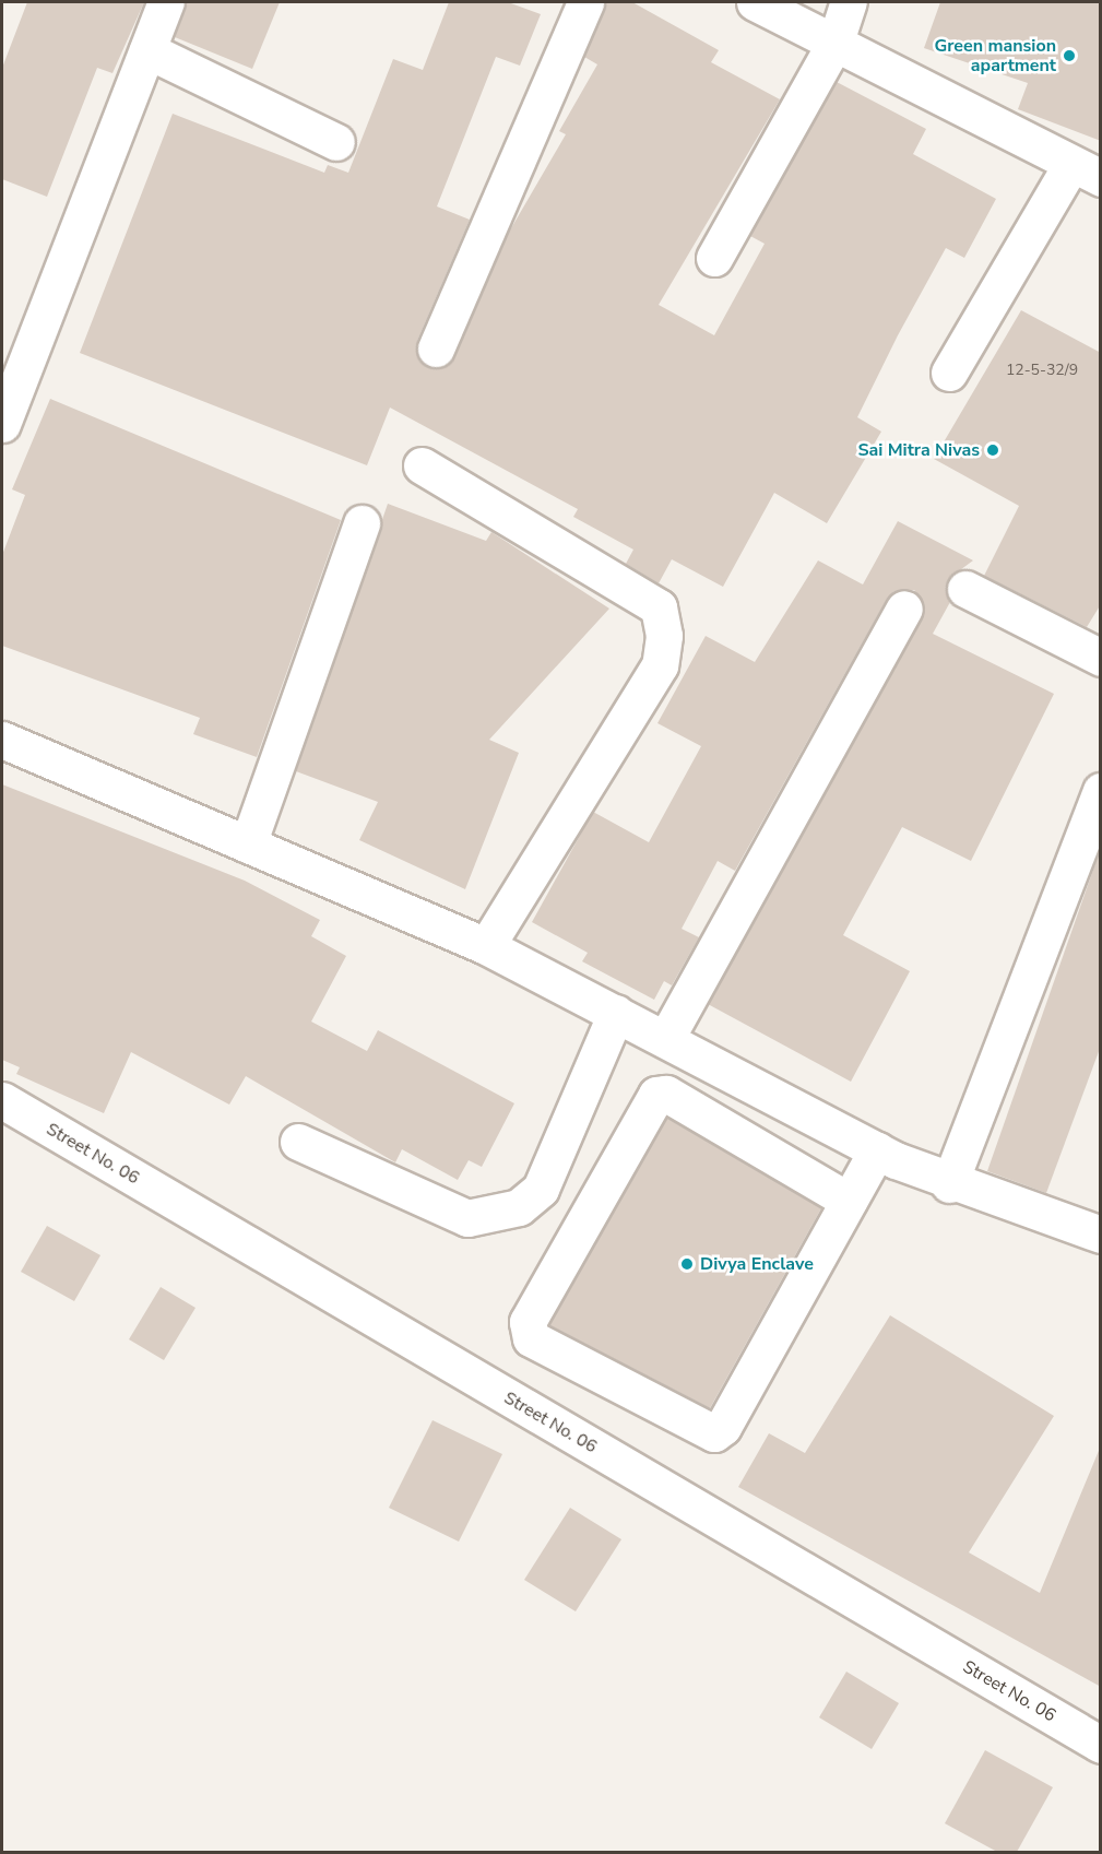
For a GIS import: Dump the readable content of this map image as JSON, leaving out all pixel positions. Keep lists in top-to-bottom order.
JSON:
{
  "streets": {
    "street": ["Street No. 06"]
  },
  "places": ["Green mansion apartment", "Sai Mitra Nivas", "Divya Enclave"],
  "house_numbers": ["12-5-32/9"]
}
